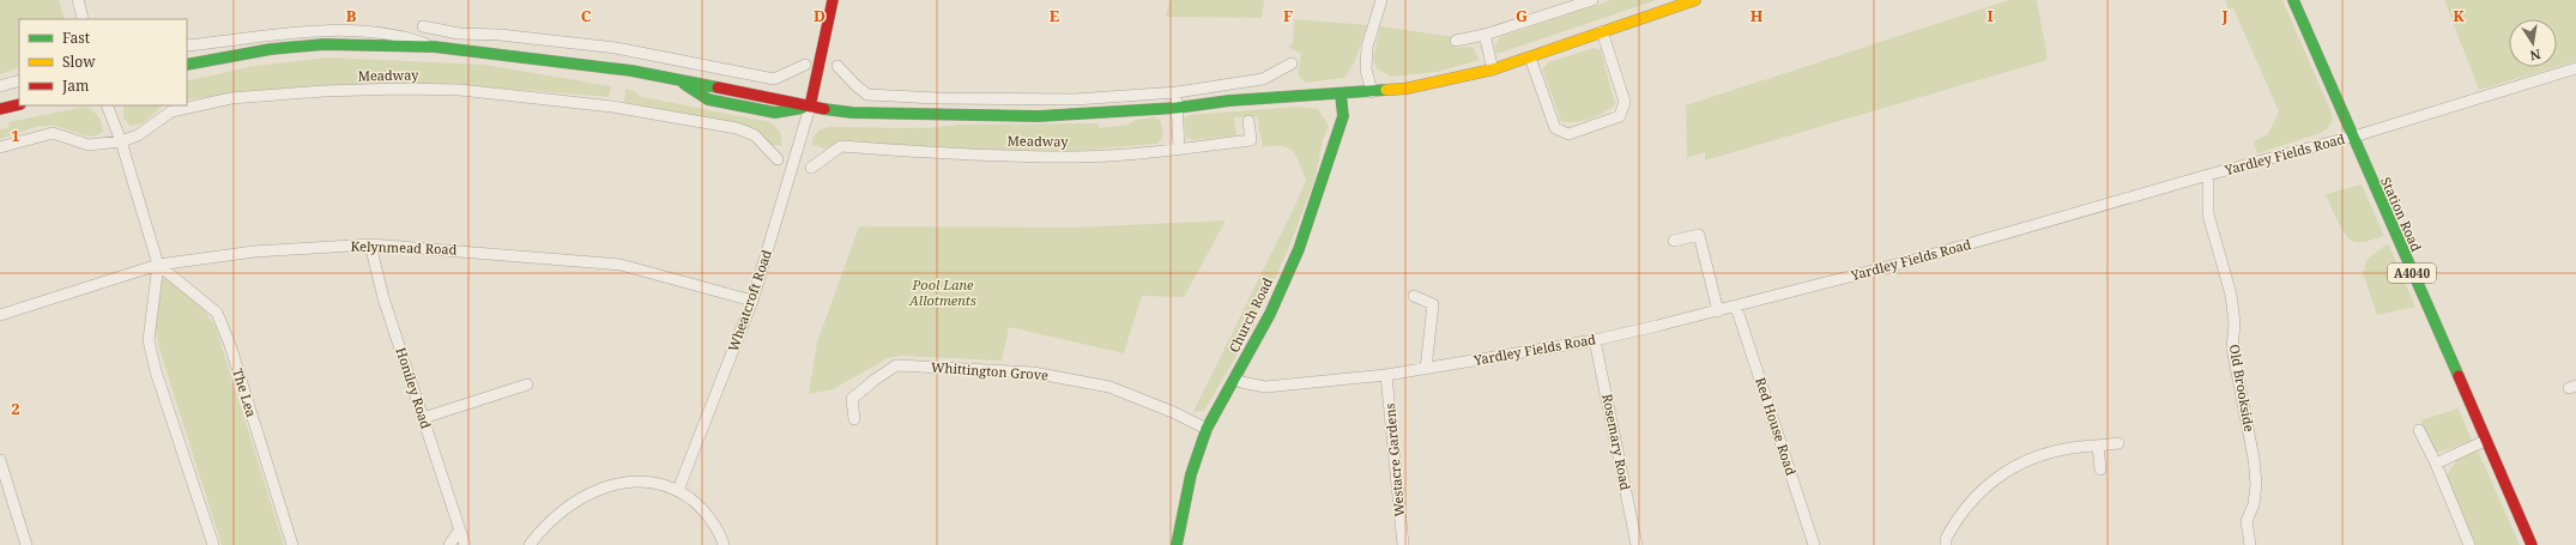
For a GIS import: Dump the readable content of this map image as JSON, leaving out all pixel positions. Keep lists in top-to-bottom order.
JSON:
{
  "streets": {
    "street": [
      "Meadway",
      "Yardley Fields Road",
      "Station Road",
      "Kelynmead Road",
      "A4040",
      "Wheatcroft Road",
      "Church Road",
      "Whittington Grove",
      "Honiley Road",
      "Old Brookside",
      "The Lea",
      "Red House Road",
      "Rosemary Road",
      "Westacre Gardens"
    ]
  },
  "crossings": [
    ["Meadway", "Wheatcroft Road"],
    ["Meadway", "Church Road"],
    ["Yardley Fields Road", "Station Road"],
    ["Yardley Fields Road", "Church Road"],
    ["Yardley Fields Road", "Old Brookside"],
    ["Yardley Fields Road", "Red House Road"],
    ["Yardley Fields Road", "Rosemary Road"],
    ["Yardley Fields Road", "Westacre Gardens"],
    ["Kelynmead Road", "Wheatcroft Road"],
    ["Kelynmead Road", "Honiley Road"],
    ["Kelynmead Road", "The Lea"],
    ["Church Road", "Whittington Grove"]
  ],
  "parks": ["Pool Lane Allotments"],
  "legend": ["Fast", "Slow", "Jam"],
  "north": "bottom",
  "grid": {
    "columns": [
      "B",
      "C",
      "D",
      "E",
      "F",
      "G",
      "H",
      "I",
      "J",
      "K"
    ],
    "rows": ["1", "2"]
  }
}
